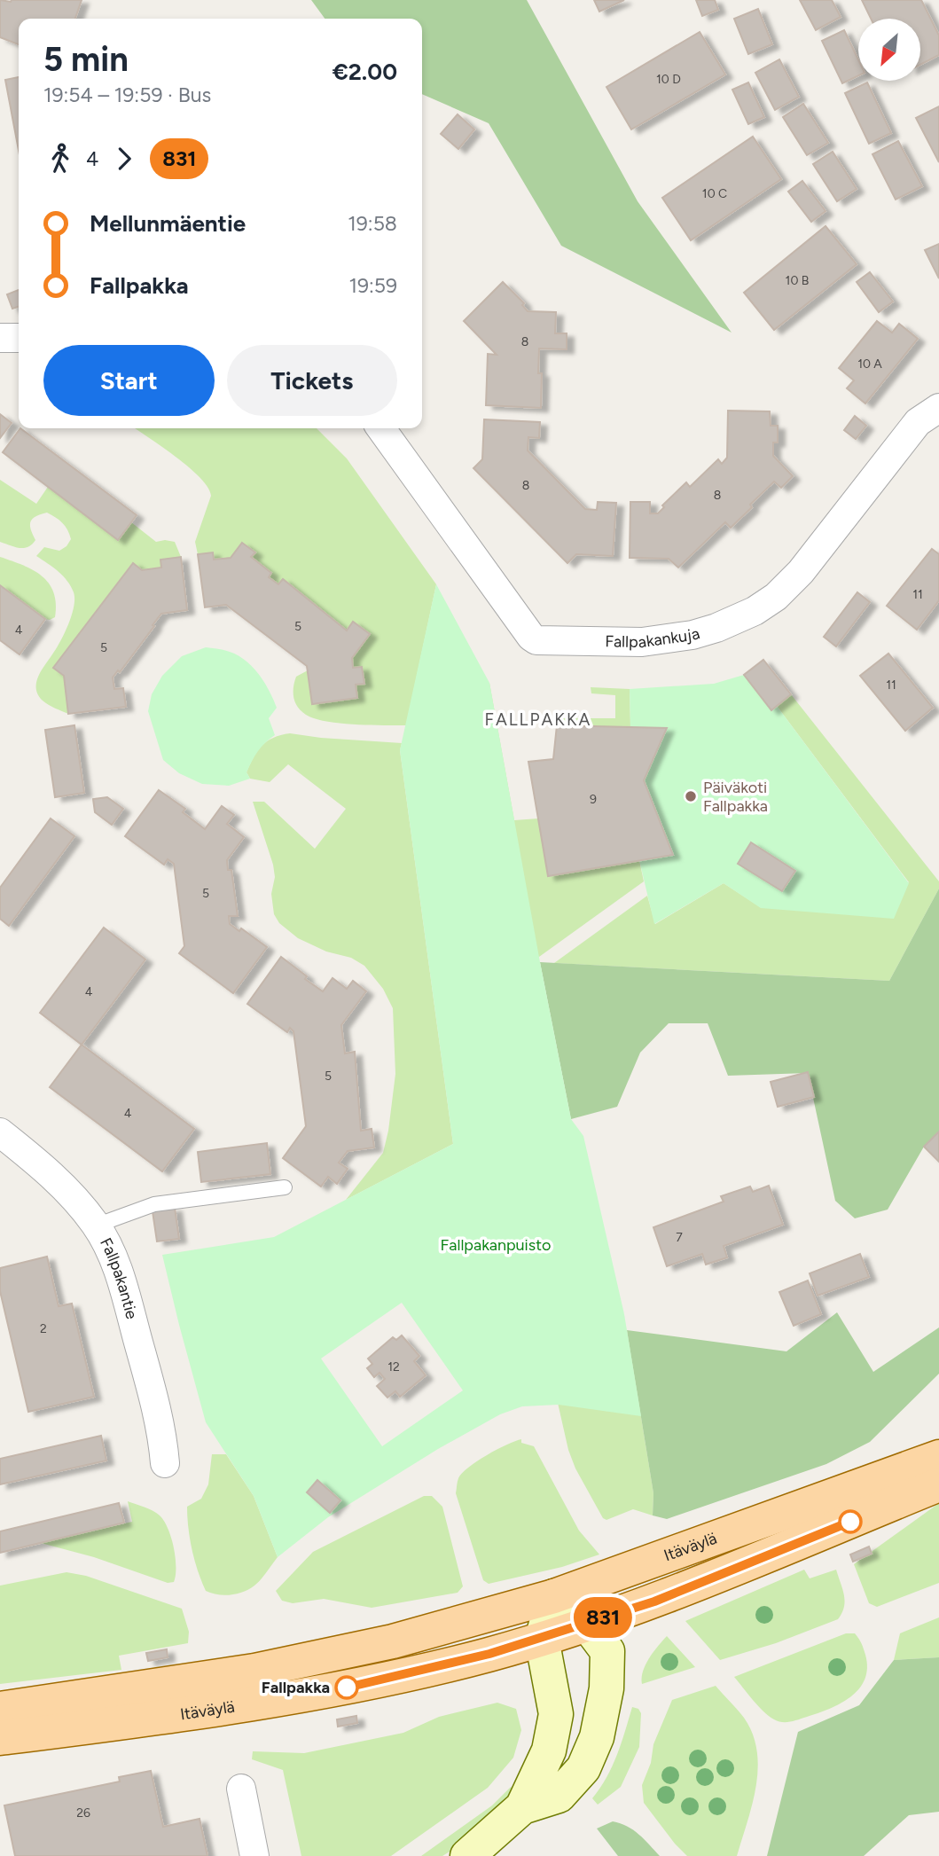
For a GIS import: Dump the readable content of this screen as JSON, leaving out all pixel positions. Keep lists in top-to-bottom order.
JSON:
{
  "streets": {
    "main road": ["Itäväylä"],
    "street": ["Fallpakankuja", "Fallpakantie"]
  },
  "districts": ["FALLPAKKA"],
  "parks": ["Fallpakanpuisto"],
  "places": ["Päiväkoti Fallpakka", "Fallpakka"],
  "lines": ["bus line 831"],
  "house_numbers": [
    "10 D",
    "10 C",
    "10 B",
    "8",
    "10 A",
    "8",
    "8",
    "11",
    "5",
    "4",
    "5",
    "11",
    "9",
    "5",
    "4",
    "5",
    "4",
    "7",
    "2",
    "12",
    "26"
  ],
  "north": "bottom left",
  "page": {
    "on_map": "831",
    "heading": ["5 min", "19:54 – 19:59 · Bus", "€2.00"],
    "legs": ["4", "831"],
    "list": [
      {
        "name": "Mellunmäentie",
        "value": "19:58"
      },
      {
        "name": "Fallpakka",
        "value": "19:59"
      }
    ],
    "buttons": ["Start", "Tickets"]
  }
}
